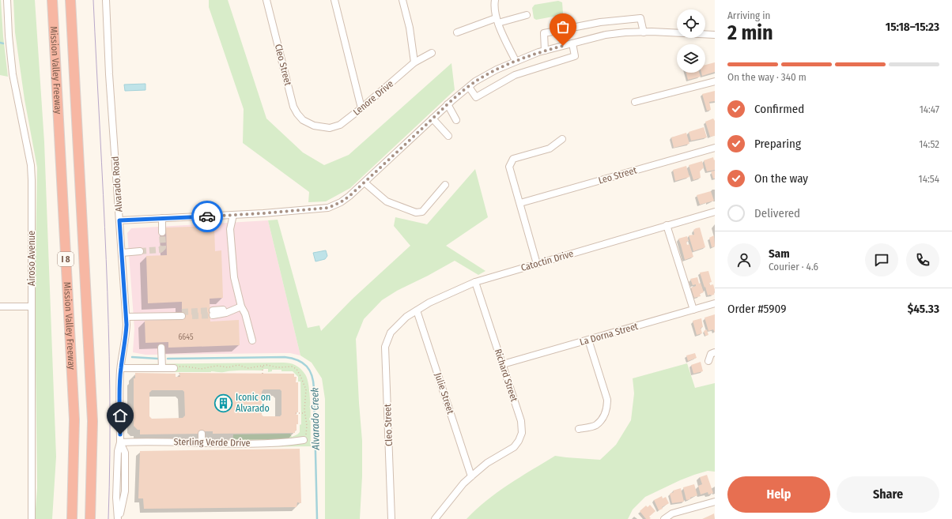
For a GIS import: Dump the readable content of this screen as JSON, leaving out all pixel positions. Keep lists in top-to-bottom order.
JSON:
{
  "streets": {
    "highway": ["Mission Valley Freeway", "I 8"],
    "street": [
      "Cleo Street",
      "Lenore Drive",
      "Leo Street",
      "Alvarado Road",
      "Airoso Avenue",
      "Catoctin Drive",
      "La Dorna Street",
      "Richard Street",
      "Julie Street",
      "Sterling Verde Drive"
    ]
  },
  "crossings": [
    ["Cleo Street", "Lenore Drive"],
    ["Cleo Street", "Catoctin Drive"],
    ["Alvarado Road", "Sterling Verde Drive"],
    ["Catoctin Drive", "Richard Street"],
    ["Catoctin Drive", "Julie Street"],
    ["La Dorna Street", "Richard Street"],
    ["Richard Street", "Julie Street"]
  ],
  "water": ["Alvarado Creek"],
  "places": {
    "building": ["Iconic on Alvarado"]
  },
  "house_numbers": ["6645"],
  "page": {
    "heading": ["2 min", "Arriving in", "15:18–15:23"],
    "panel": [
      "Sam",
      "Courier · 4.6",
      "Order #5909",
      "$45.33"
    ],
    "bar": "On the way · 340 m",
    "list": [
      ["Confirmed", "14:47"],
      ["Preparing", "14:52"],
      ["On the way", "14:54"],
      "Delivered"
    ],
    "buttons": ["Help", "Share"]
  }
}
